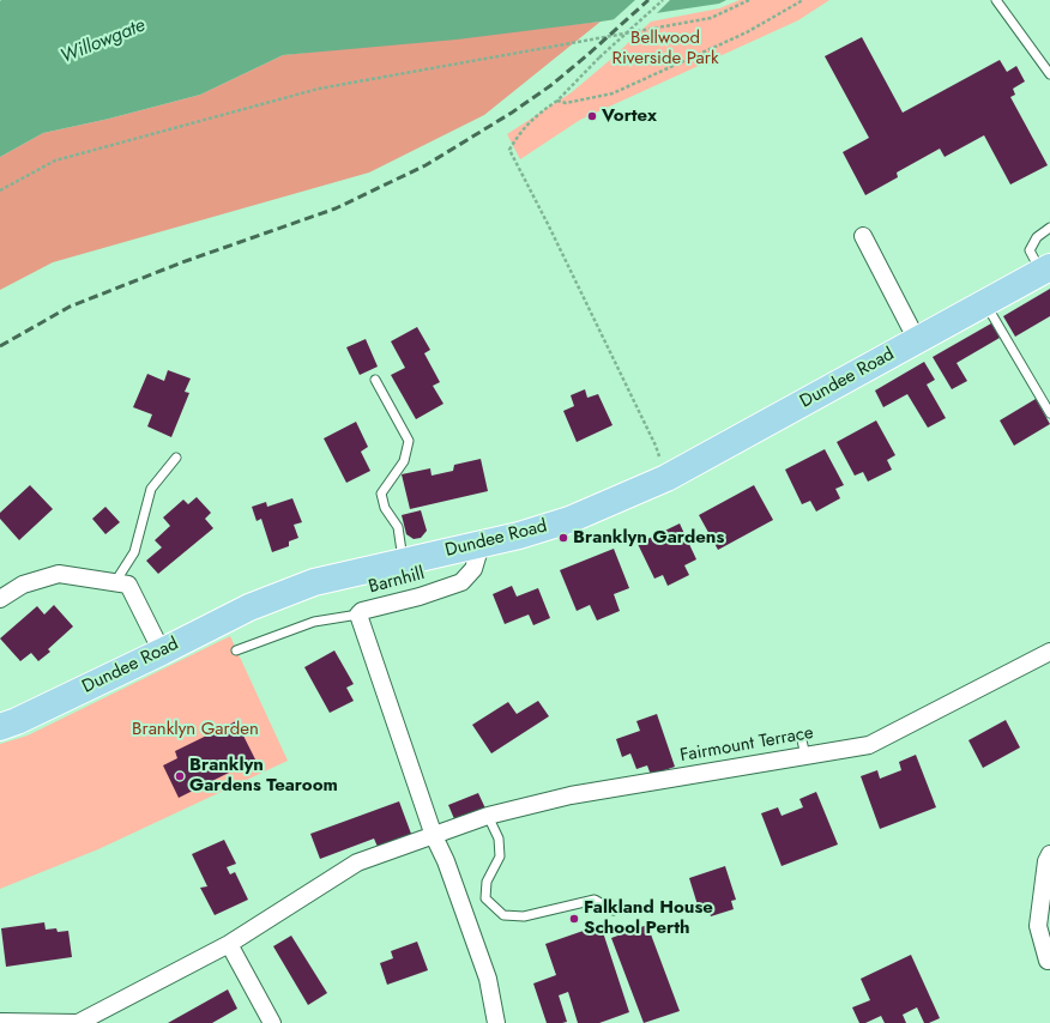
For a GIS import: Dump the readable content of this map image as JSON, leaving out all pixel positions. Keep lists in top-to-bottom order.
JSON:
{
  "streets": {
    "main road": ["Dundee Road"],
    "street": ["Barnhill", "Fairmount Terrace"]
  },
  "crossings": [
    ["Dundee Road", "Barnhill"]
  ],
  "water": ["Willowgate"],
  "parks": ["Bellwood Riverside Park", "Branklyn Garden"],
  "places": [
    "Vortex",
    "Branklyn Gardens",
    "Branklyn Gardens Tearoom",
    "Falkland House School Perth"
  ]
}
